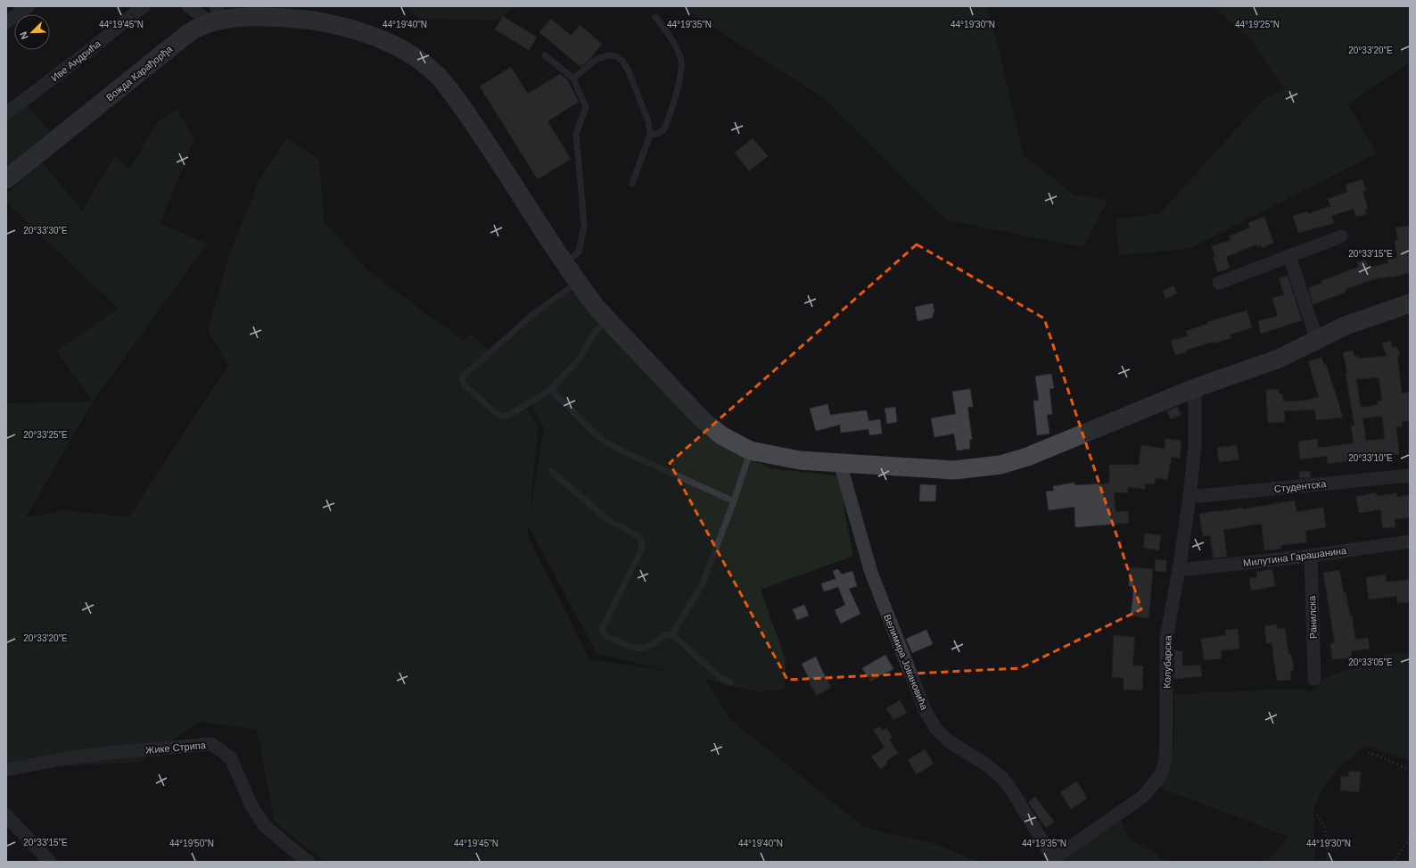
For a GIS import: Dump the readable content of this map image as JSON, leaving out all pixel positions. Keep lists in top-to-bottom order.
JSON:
{
  "streets": {
    "main road": ["Вожда Карађорђа"],
    "street": [
      "Иве Андрића",
      "Студентска",
      "Милутина Гарашанина",
      "Ранилска",
      "Велимира Јовановића",
      "Колубарска",
      "Жике Стрипа"
    ]
  },
  "crossings": [
    ["Вожда Карађорђа", "Велимира Јовановића"],
    ["Вожда Карађорђа", "Колубарска"],
    ["Студентска", "Колубарска"],
    ["Милутина Гарашанина", "Ранилска"],
    ["Милутина Гарашанина", "Колубарска"],
    ["Велимира Јовановића", "Колубарска"]
  ],
  "north": "bottom left",
  "coordinates": [
    "44°19'45\"N",
    "44°19'40\"N",
    "44°19'35\"N",
    "44°19'30\"N",
    "44°19'25\"N",
    "20°33'20\"E",
    "20°33'30\"E",
    "20°33'15\"E",
    "20°33'25\"E",
    "20°33'10\"E",
    "20°33'05\"E",
    "44°19'50\"N"
  ]
}
